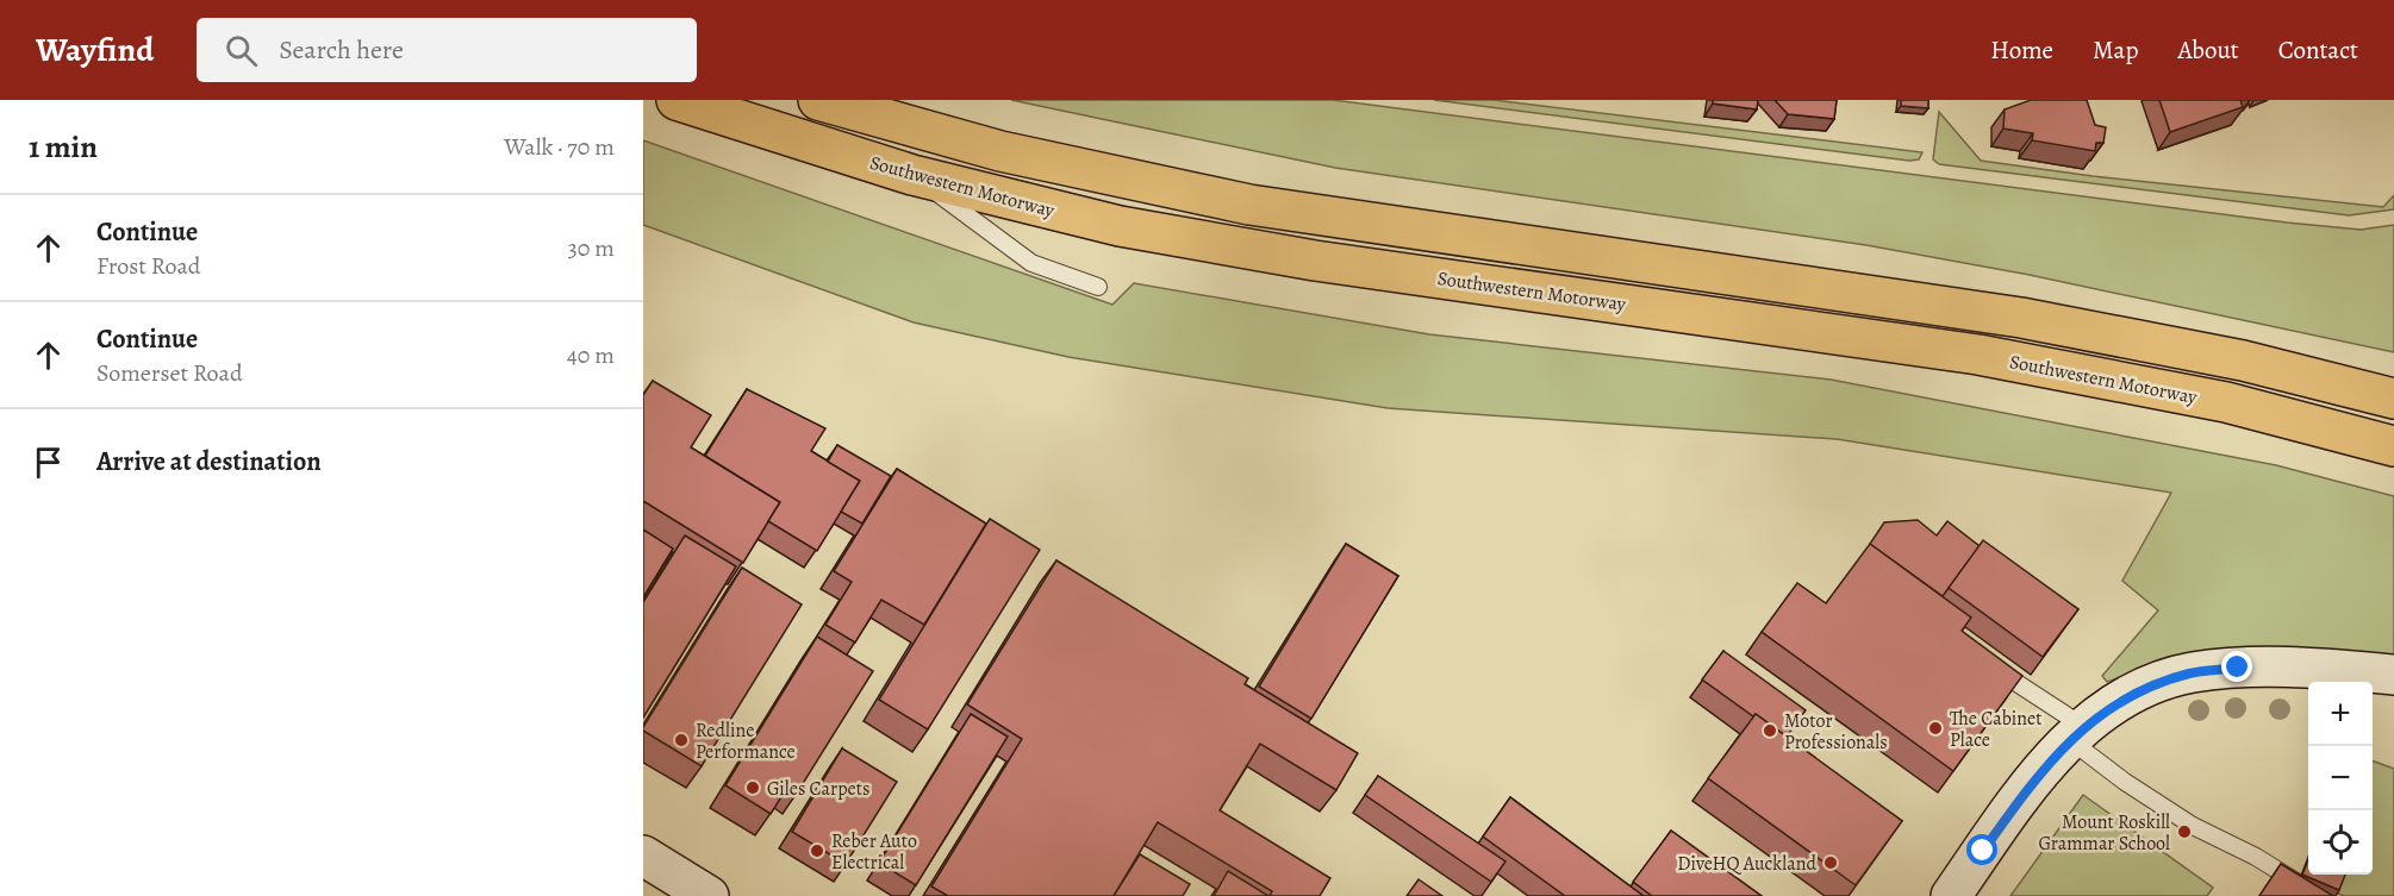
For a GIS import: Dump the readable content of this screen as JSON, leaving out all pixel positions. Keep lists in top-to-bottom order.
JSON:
{
  "streets": {
    "highway": ["Southwestern Motorway"]
  },
  "places": [
    "The Cabinet Place",
    "Motor Professionals",
    "Redline Performance",
    "Giles Carpets",
    "Mount Roskill Grammar School",
    "Reber Auto Electrical",
    "DiveHQ Auckland"
  ],
  "page": {
    "header": "Wayfind",
    "search": "Search here",
    "nav": [
      "Home",
      "Map",
      "About",
      "Contact"
    ],
    "heading": ["1 min", "Walk · 70 m"],
    "list": [
      ["Continue", "Frost Road", "30 m"],
      ["Continue", "Somerset Road", "40 m"],
      "Arrive at destination"
    ],
    "map_buttons": ["+", "−"]
  }
}
